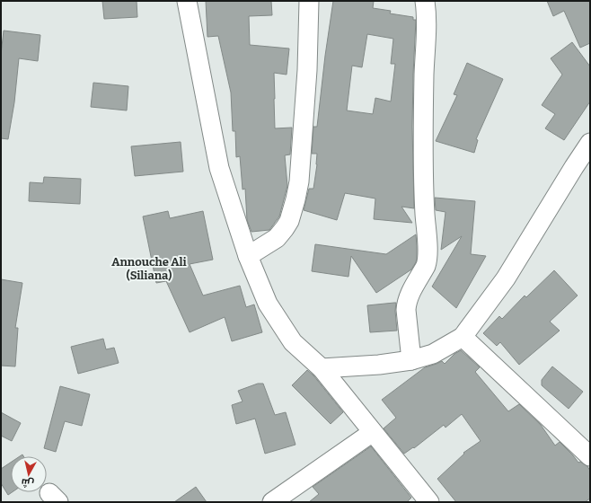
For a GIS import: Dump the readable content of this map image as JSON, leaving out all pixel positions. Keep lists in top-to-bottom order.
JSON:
{
  "districts": ["Annouche Ali (Siliana)"],
  "north": "bottom"
}
